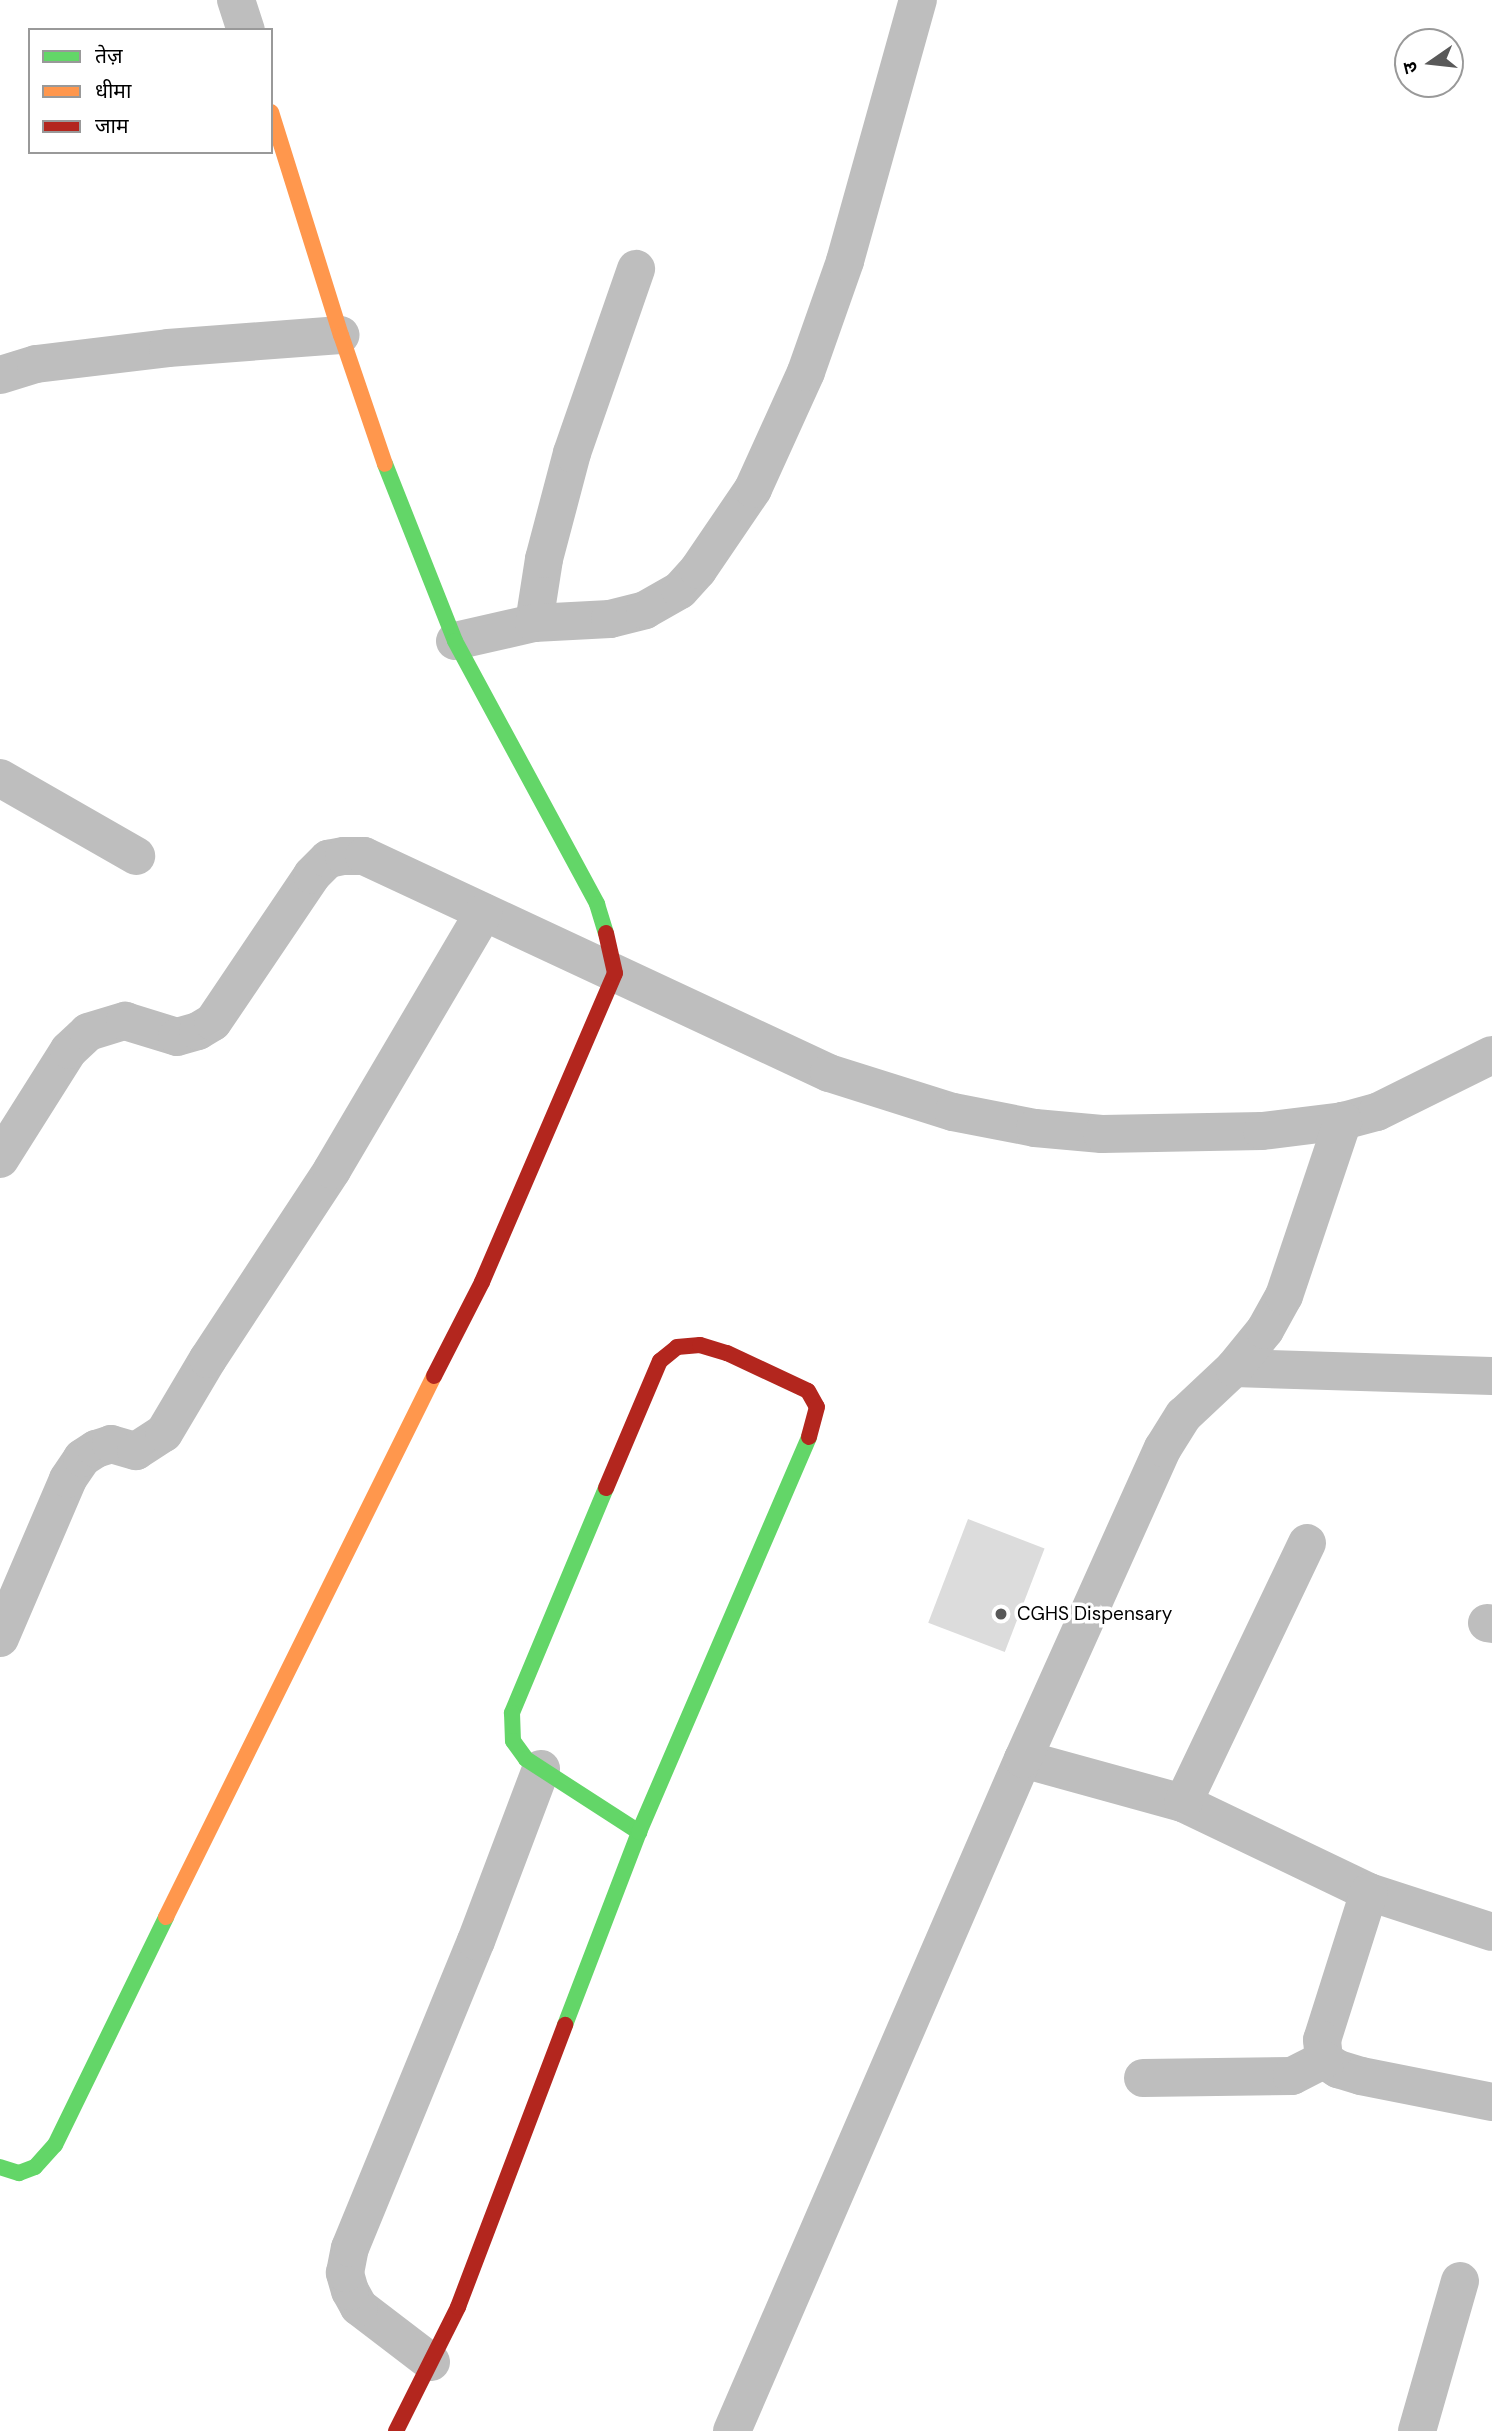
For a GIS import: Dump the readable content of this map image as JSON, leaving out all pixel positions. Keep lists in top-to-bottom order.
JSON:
{
  "places": ["CGHS Dispensary"],
  "legend": ["तेज़", "धीमा", "जाम"],
  "north": "left"
}
